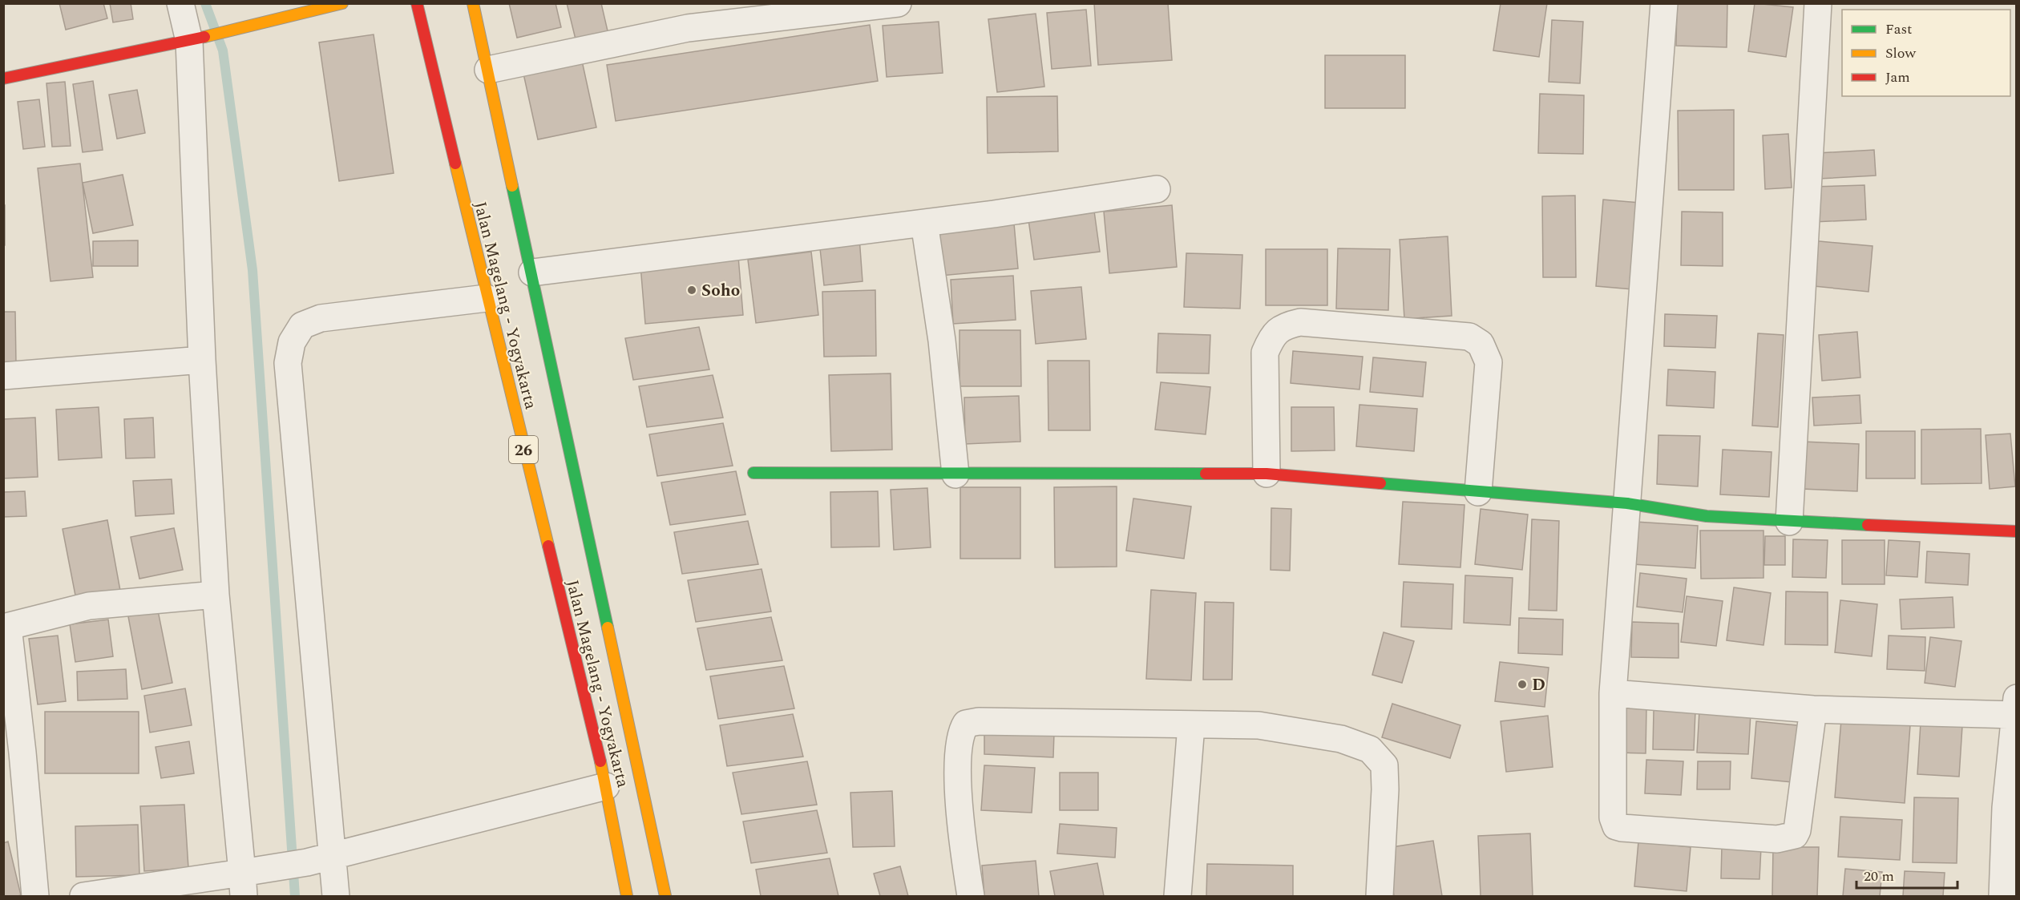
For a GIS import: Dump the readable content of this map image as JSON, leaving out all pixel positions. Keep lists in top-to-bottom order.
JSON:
{
  "streets": {
    "main road": ["Jalan Magelang - Yogyakarta", "26"]
  },
  "places": ["Soho", "D"],
  "legend": ["Fast", "Slow", "Jam"],
  "scale_bar": "20 m"
}
